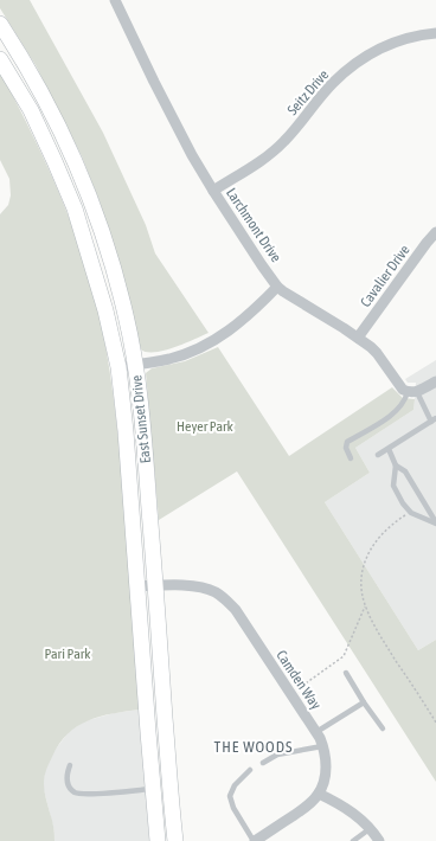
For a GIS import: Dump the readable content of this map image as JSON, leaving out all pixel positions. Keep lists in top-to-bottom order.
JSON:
{
  "streets": {
    "main road": ["East Sunset Drive"],
    "street": [
      "Seitz Drive",
      "Larchmont Drive",
      "Cavalier Drive",
      "Camden Way"
    ]
  },
  "crossings": [
    ["Seitz Drive", "Larchmont Drive"],
    ["Larchmont Drive", "Cavalier Drive"],
    ["East Sunset Drive", "Camden Way"]
  ],
  "districts": ["THE WOODS"],
  "parks": ["Heyer Park", "Pari Park"]
}
